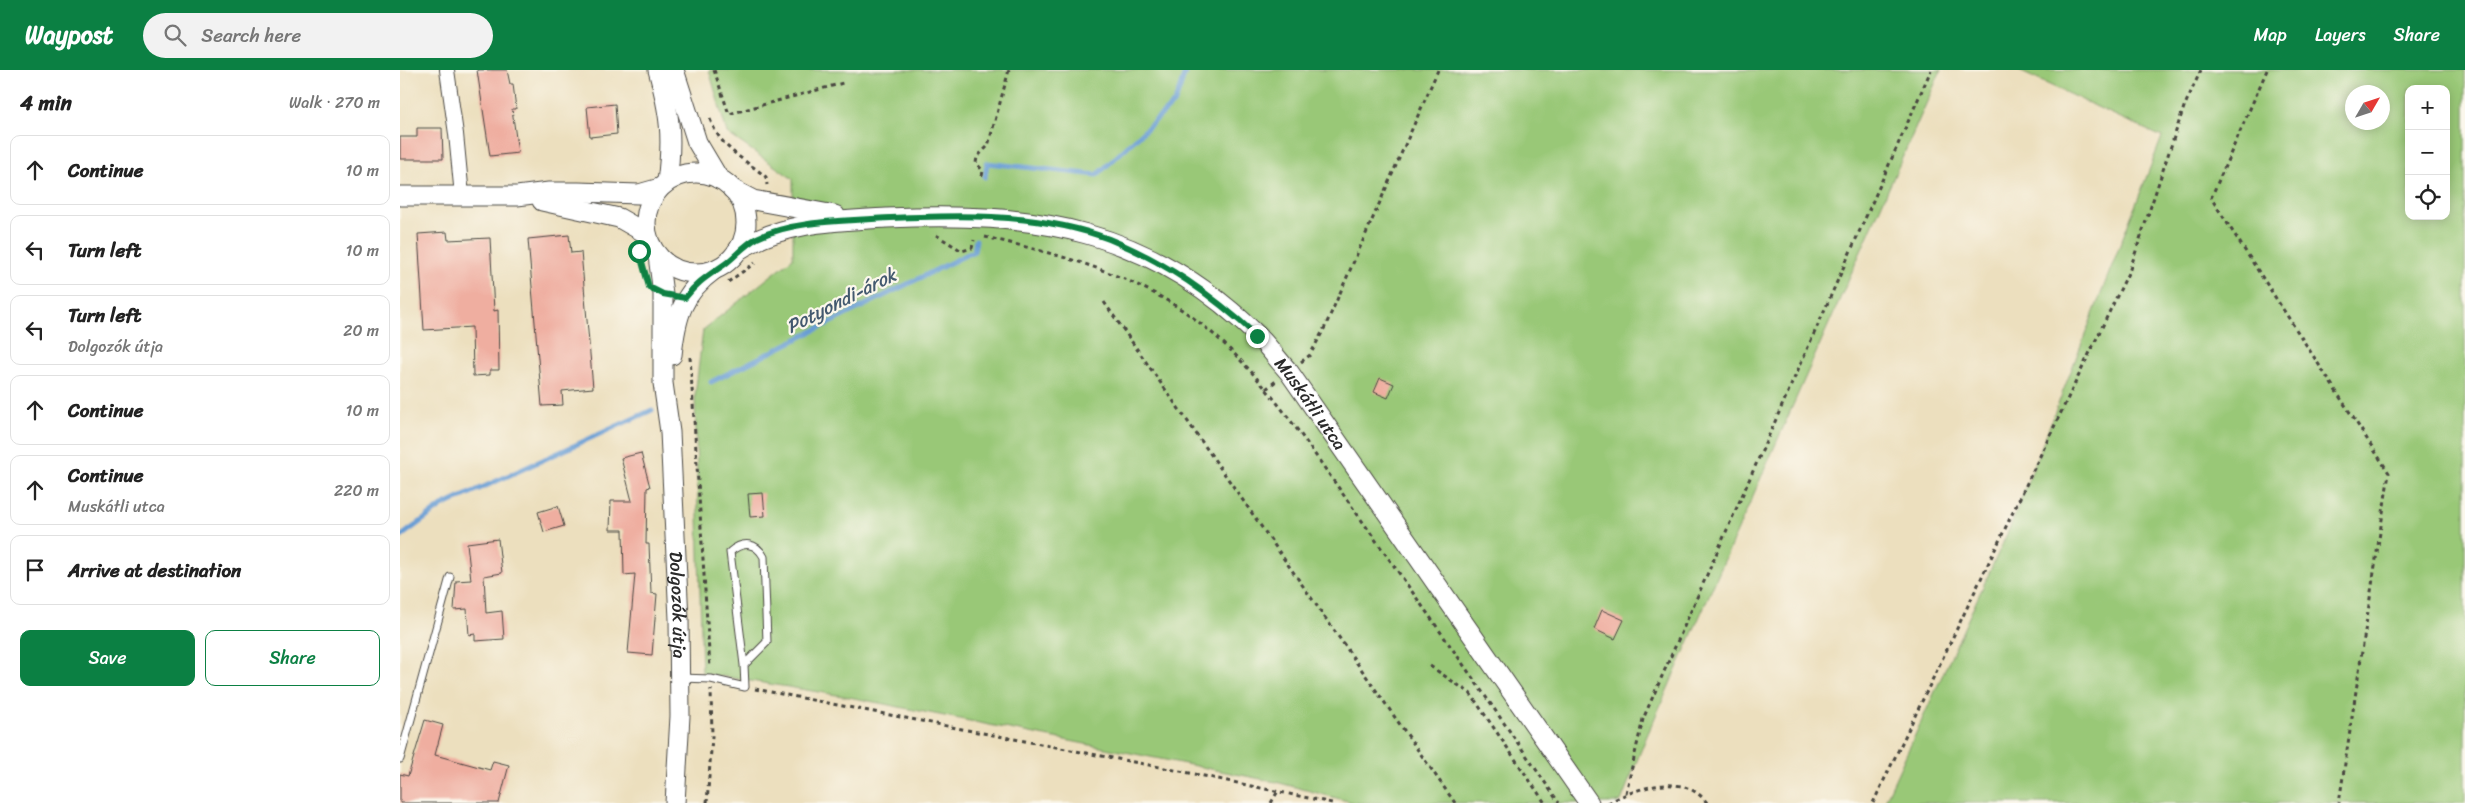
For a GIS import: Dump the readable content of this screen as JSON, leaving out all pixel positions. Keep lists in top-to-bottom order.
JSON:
{
  "streets": {
    "main road": ["Muskátli utca", "Dolgozók útja"]
  },
  "crossings": [
    ["Muskátli utca", "Dolgozók útja"]
  ],
  "water": ["Potyondi-árok"],
  "north": "top right",
  "page": {
    "header": "Waypost",
    "search": "Search here",
    "nav": ["Map", "Layers", "Share"],
    "heading": ["4 min", "Walk · 270 m"],
    "map_buttons": ["+", "−"],
    "list": [
      ["Continue", "10 m"],
      ["Turn left", "10 m"],
      ["Turn left", "Dolgozók útja", "20 m"],
      ["Continue", "10 m"],
      ["Continue", "Muskátli utca", "220 m"],
      "Arrive at destination"
    ],
    "buttons": ["Save", "Share"]
  }
}
